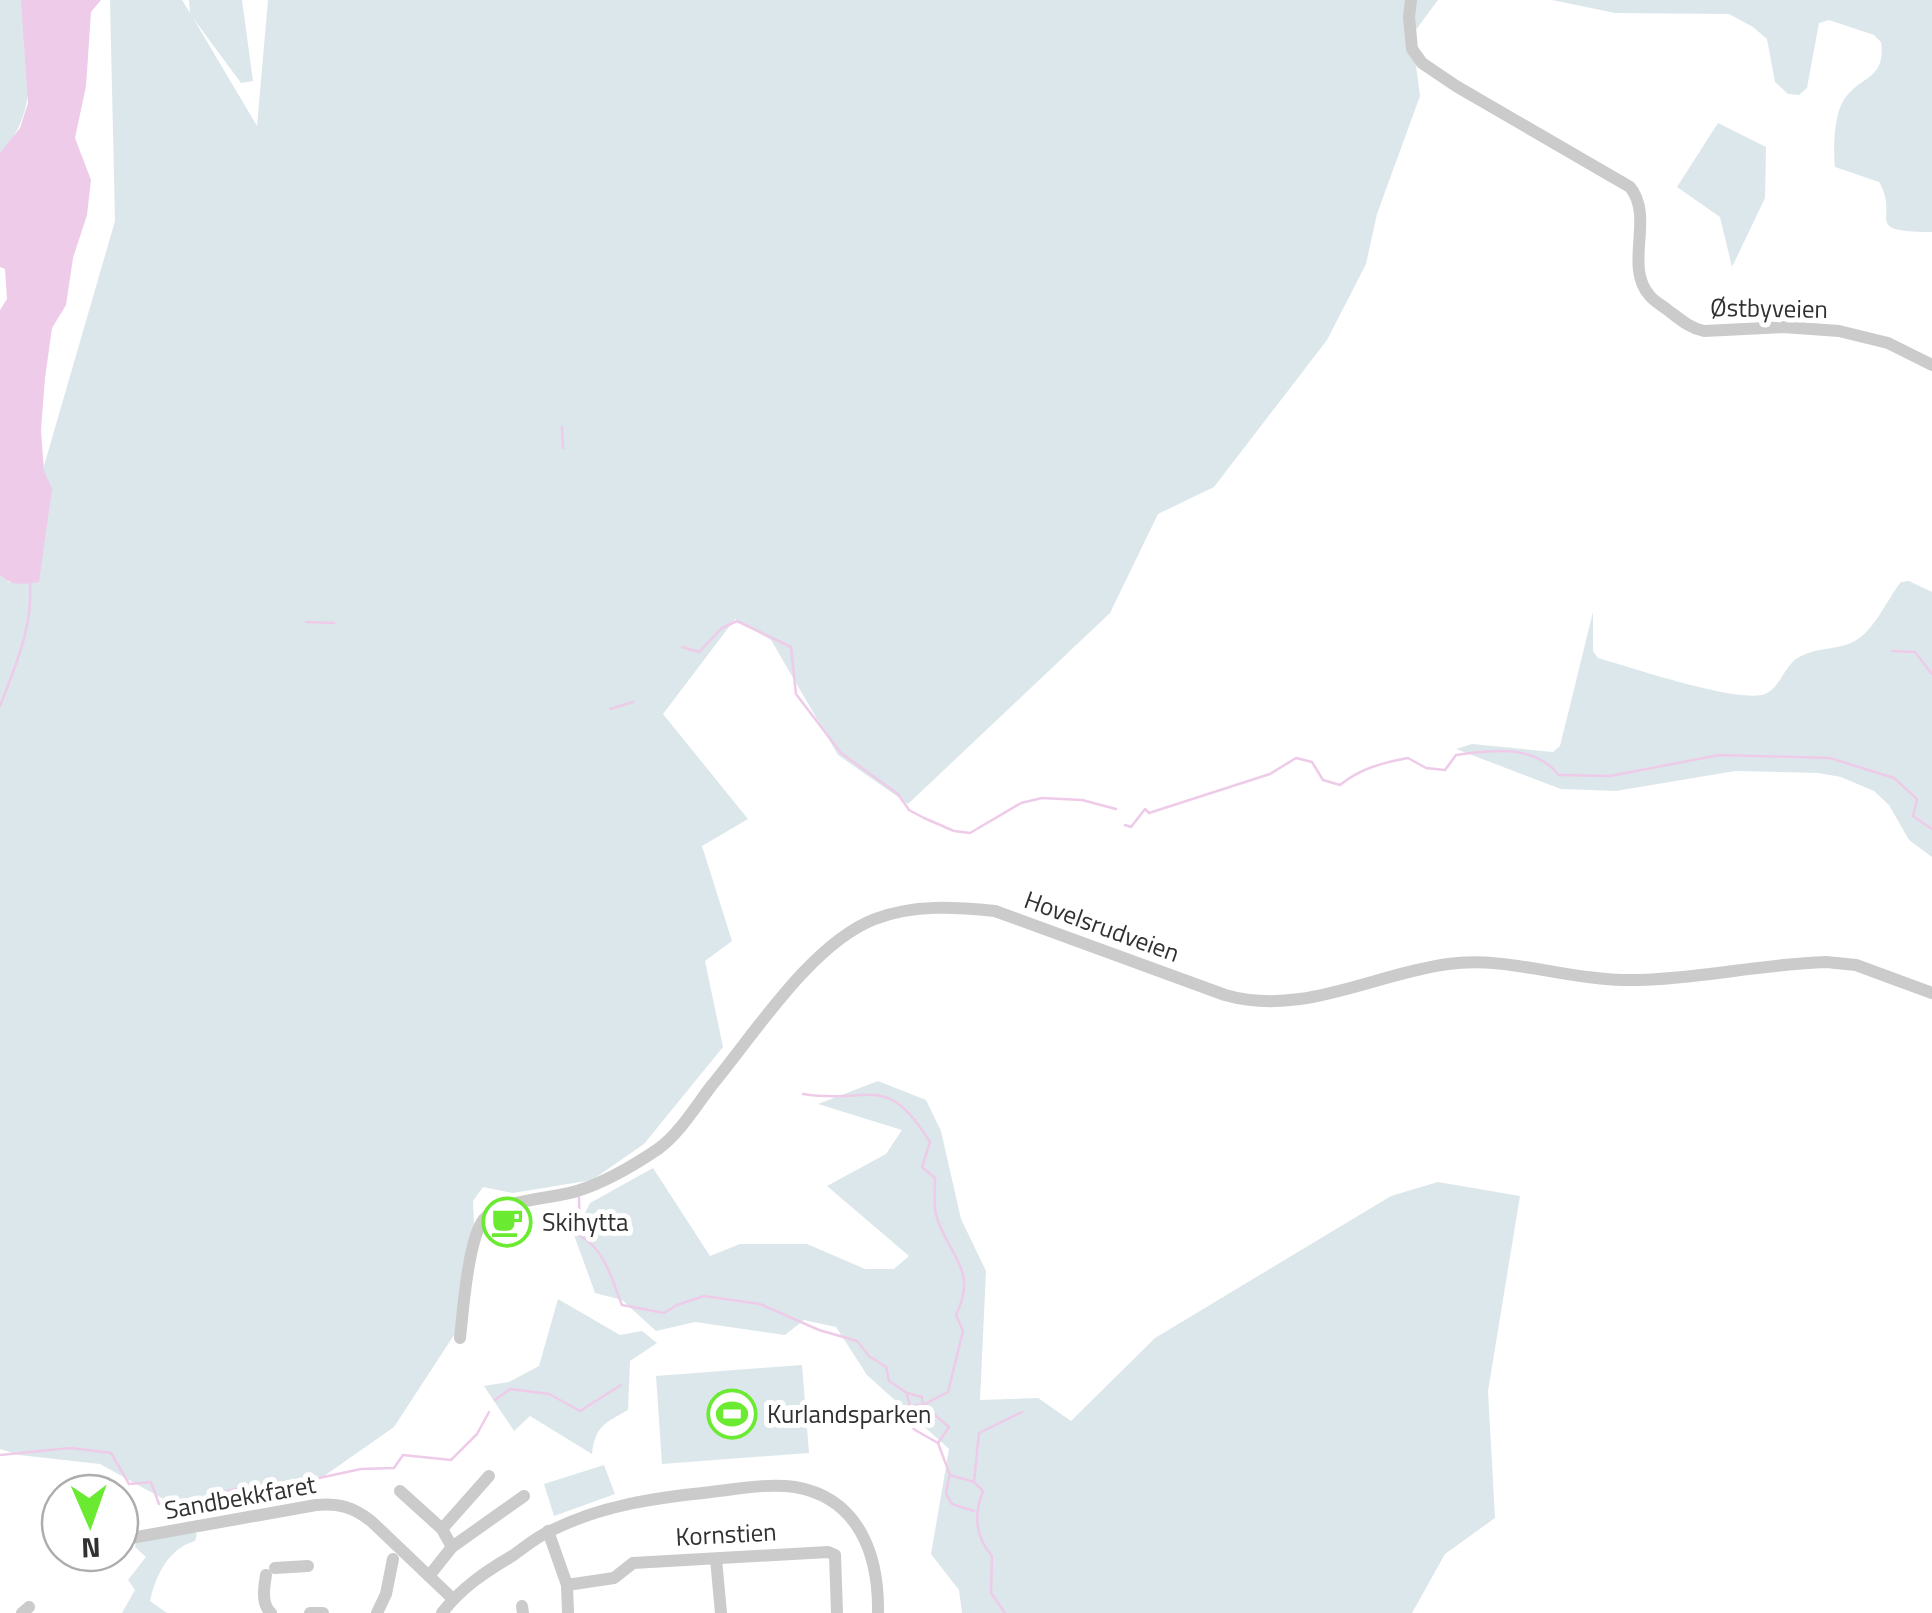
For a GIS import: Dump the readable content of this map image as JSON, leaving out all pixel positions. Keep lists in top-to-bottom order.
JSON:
{
  "streets": {
    "street": [
      "Østbyveien",
      "Hovelsrudveien",
      "Sandbekkfaret",
      "Kornstien"
    ]
  },
  "places": {
    "cafe": ["Skihytta"],
    "sports": ["Kurlandsparken"]
  },
  "north": "bottom"
}
